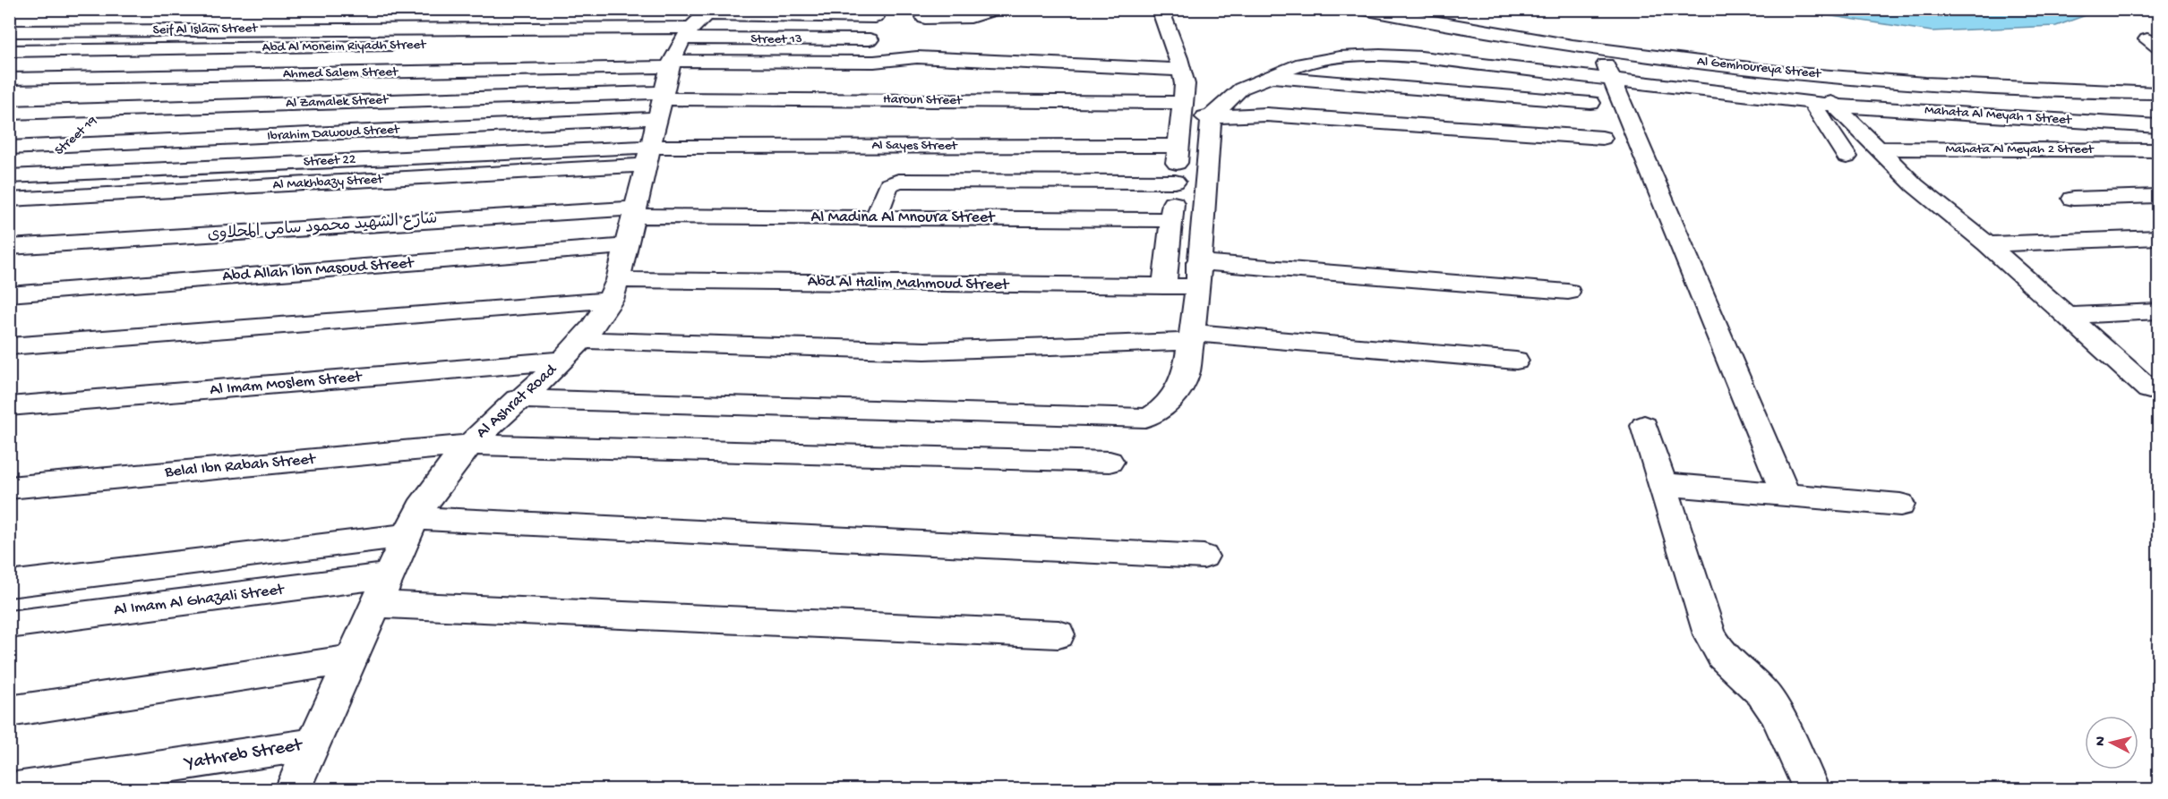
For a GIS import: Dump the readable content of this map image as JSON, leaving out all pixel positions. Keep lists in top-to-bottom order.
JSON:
{
  "streets": {
    "street": [
      "Seif Al Islam Street",
      "Street 13",
      "Abd Al Moneim Riyadh Street",
      "Al Gemhoureya Street",
      "Ahmed Salem Street",
      "Haroun Street",
      "Al Zamalek Street",
      "Mahata Al Meyah 1 Street",
      "Ibrahim Dawoud Street",
      "Street 19",
      "Al Sayes Street",
      "Mahata Al Meyah 2 Street",
      "Street 22",
      "Al Makhbazy Street",
      "Al Madina Al Mnoura Street",
      "شارع الشهيد محمود سامى المحلاوى",
      "Abd Allah Ibn Masoud Street",
      "Abd Al Halim Mahmoud Street",
      "Al Imam Moslem Street",
      "Al Ashrat Road",
      "Belal Ibn Rabah Street",
      "Al Imam Al Ghazali Street",
      "Yathreb Street"
    ]
  },
  "crossings": [
    ["Seif Al Islam Street", "Street 13"],
    ["Seif Al Islam Street", "Abd Al Moneim Riyadh Street"],
    ["Seif Al Islam Street", "Ahmed Salem Street"],
    ["Seif Al Islam Street", "Haroun Street"],
    ["Seif Al Islam Street", "Al Zamalek Street"],
    ["Seif Al Islam Street", "Ibrahim Dawoud Street"],
    ["Seif Al Islam Street", "Al Ashrat Road"],
    ["Street 13", "Abd Al Moneim Riyadh Street"],
    ["Street 13", "Ahmed Salem Street"],
    ["Street 13", "Haroun Street"],
    ["Street 13", "Al Zamalek Street"],
    ["Street 13", "Ibrahim Dawoud Street"],
    ["Street 13", "Al Ashrat Road"],
    ["Abd Al Moneim Riyadh Street", "Ahmed Salem Street"],
    ["Abd Al Moneim Riyadh Street", "Haroun Street"],
    ["Abd Al Moneim Riyadh Street", "Al Zamalek Street"],
    ["Abd Al Moneim Riyadh Street", "Ibrahim Dawoud Street"],
    ["Abd Al Moneim Riyadh Street", "Al Ashrat Road"],
    ["Ahmed Salem Street", "Haroun Street"],
    ["Ahmed Salem Street", "Al Zamalek Street"],
    ["Ahmed Salem Street", "Ibrahim Dawoud Street"],
    ["Ahmed Salem Street", "Street 19"],
    ["Ahmed Salem Street", "Al Ashrat Road"],
    ["Haroun Street", "Al Zamalek Street"],
    ["Haroun Street", "Mahata Al Meyah 1 Street"],
    ["Haroun Street", "Ibrahim Dawoud Street"],
    ["Haroun Street", "Al Ashrat Road"],
    ["Al Zamalek Street", "Ibrahim Dawoud Street"],
    ["Al Zamalek Street", "Street 19"],
    ["Al Zamalek Street", "Al Ashrat Road"],
    ["Ibrahim Dawoud Street", "Street 19"],
    ["Ibrahim Dawoud Street", "Al Ashrat Road"],
    ["Street 19", "Street 22"],
    ["Street 19", "Al Makhbazy Street"],
    ["Al Sayes Street", "Street 22"],
    ["Al Sayes Street", "Al Makhbazy Street"],
    ["Al Sayes Street", "Al Ashrat Road"],
    ["Street 22", "Al Makhbazy Street"],
    ["Street 22", "Al Ashrat Road"],
    ["Al Makhbazy Street", "Al Ashrat Road"],
    ["Al Madina Al Mnoura Street", "شارع الشهيد محمود سامى المحلاوى"],
    ["Al Madina Al Mnoura Street", "Al Ashrat Road"],
    ["شارع الشهيد محمود سامى المحلاوى", "Al Ashrat Road"],
    ["Abd Allah Ibn Masoud Street", "Al Ashrat Road"],
    ["Abd Al Halim Mahmoud Street", "Al Ashrat Road"],
    ["Al Imam Moslem Street", "Al Ashrat Road"],
    ["Al Ashrat Road", "Belal Ibn Rabah Street"],
    ["Al Ashrat Road", "Al Imam Al Ghazali Street"],
    ["Al Ashrat Road", "Yathreb Street"]
  ],
  "north": "left"
}
